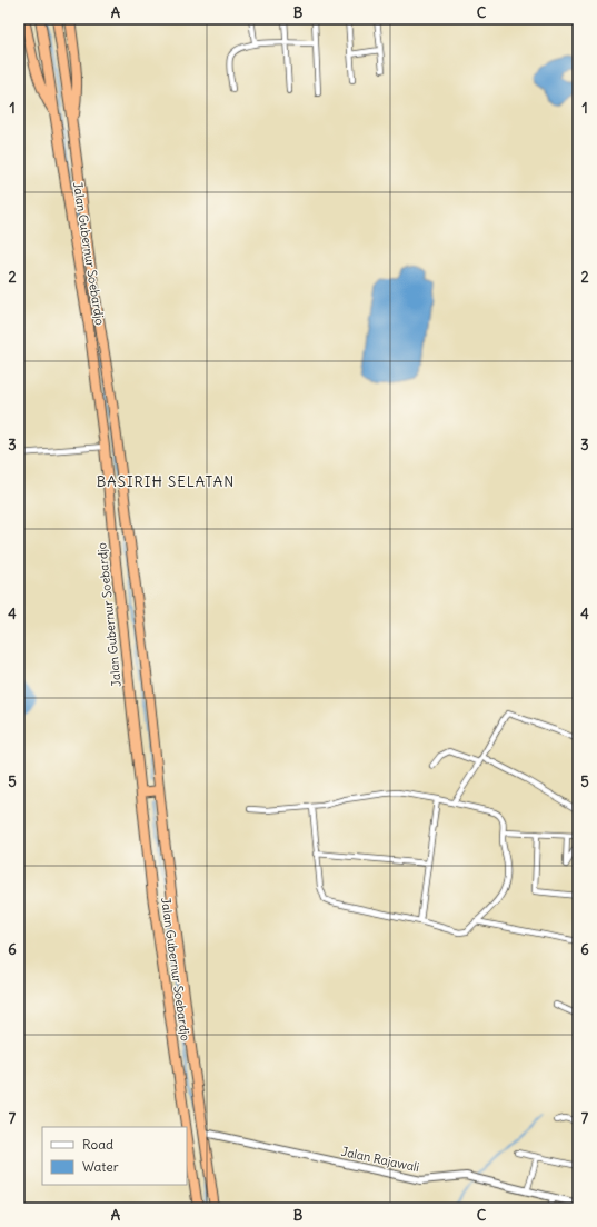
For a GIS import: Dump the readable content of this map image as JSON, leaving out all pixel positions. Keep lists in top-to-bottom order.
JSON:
{
  "streets": {
    "highway": ["Jalan Gubernur Soebardjo"],
    "street": ["Jalan Rajawali"]
  },
  "crossings": [
    ["Jalan Gubernur Soebardjo", "Jalan Rajawali"]
  ],
  "districts": ["BASIRIH SELATAN"],
  "legend": ["Road", "Water"],
  "grid": {
    "columns": ["A", "B", "C"],
    "rows": [
      "1",
      "2",
      "3",
      "4",
      "5",
      "6",
      "7"
    ]
  }
}
